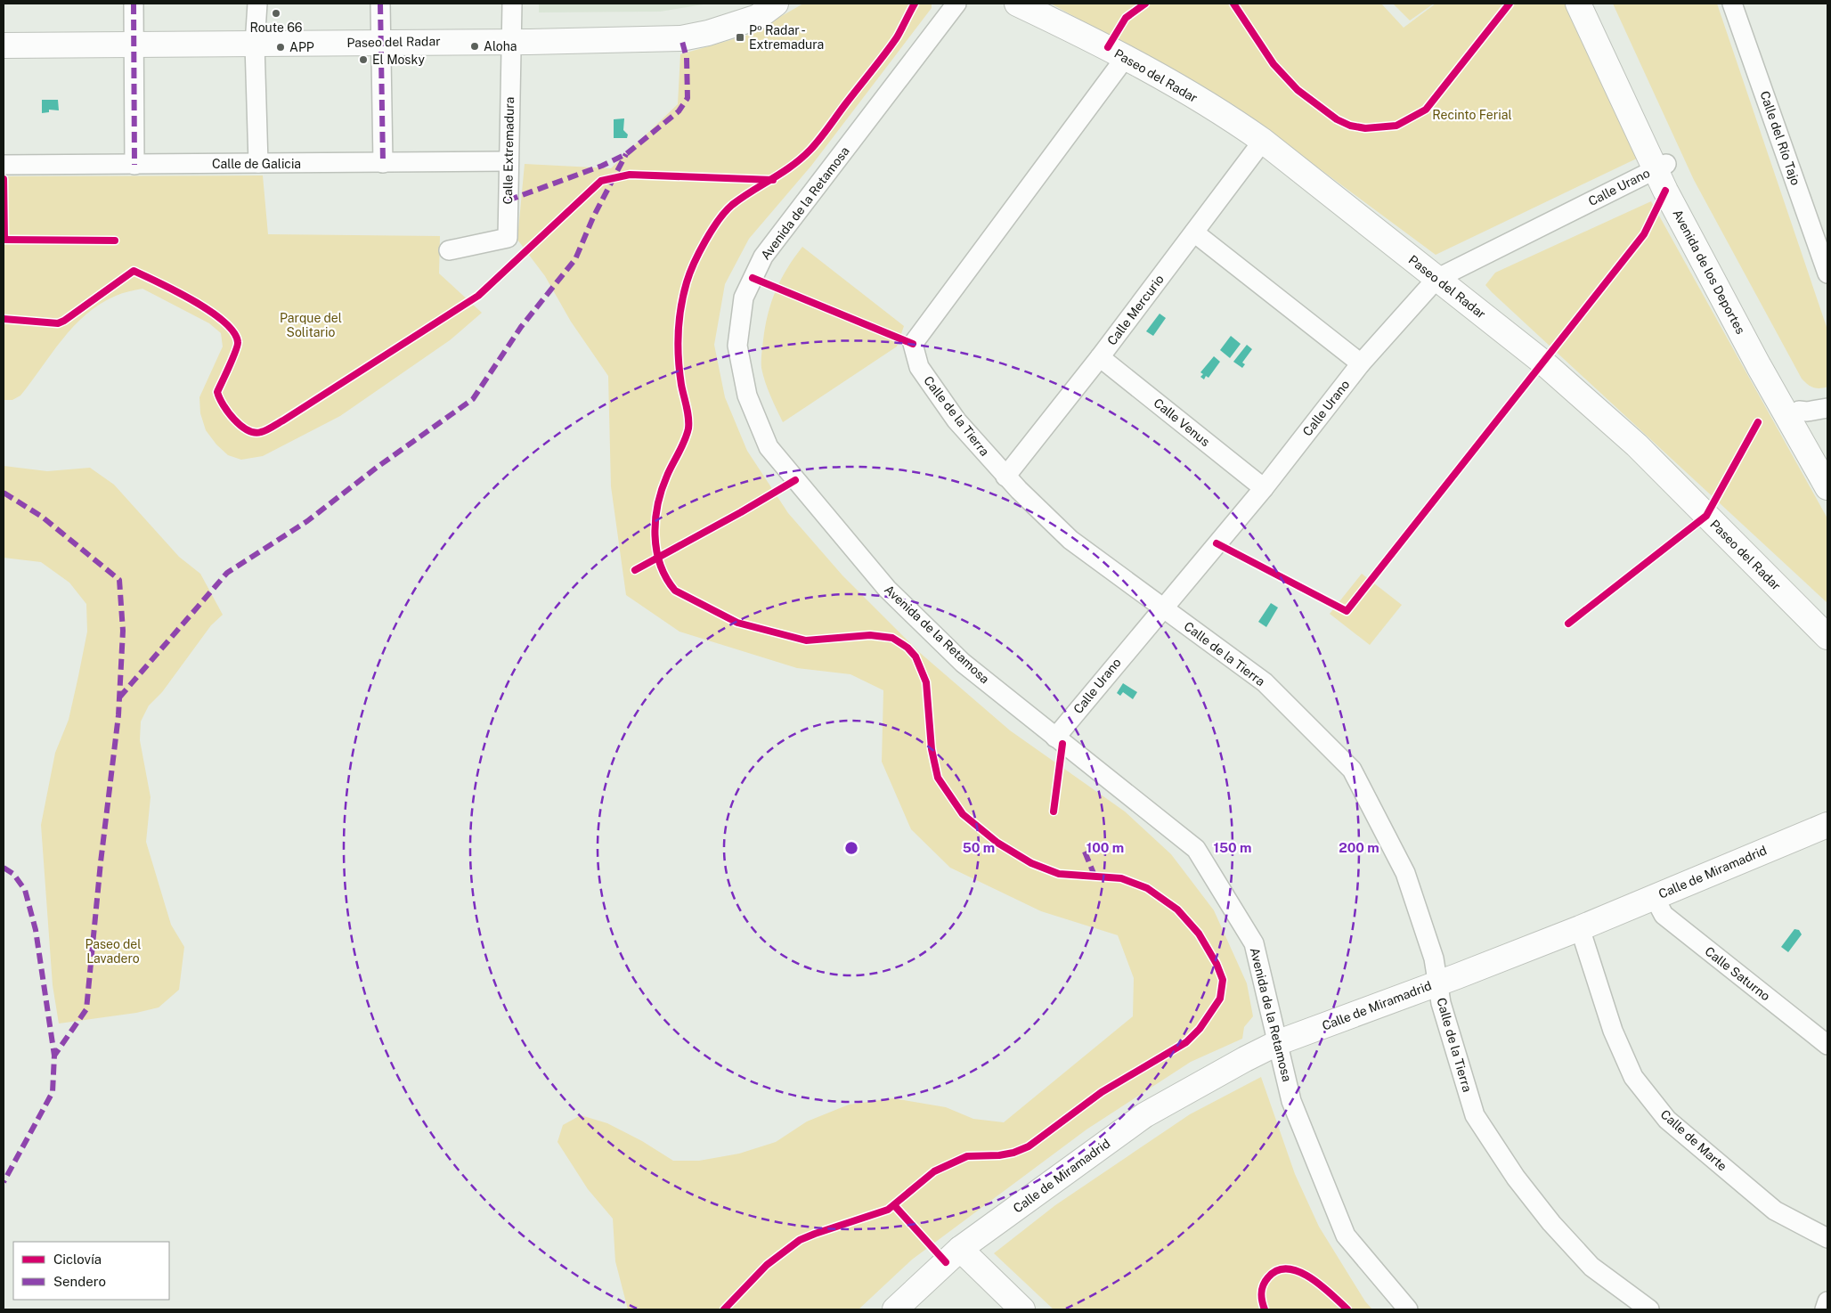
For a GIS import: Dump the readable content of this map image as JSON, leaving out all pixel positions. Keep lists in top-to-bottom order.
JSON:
{
  "streets": {
    "street": [
      "Paseo del Radar",
      "Calle del Río Tajo",
      "Calle Extremadura",
      "Calle de Galicia",
      "Calle Urano",
      "Avenida de la Retamosa",
      "Avenida de los Deportes",
      "Calle Mercurio",
      "Calle de la Tierra",
      "Calle Venus",
      "Calle de Miramadrid",
      "Calle Saturno",
      "Calle de Marte"
    ]
  },
  "crossings": [
    ["Paseo del Radar", "Calle Extremadura"],
    ["Paseo del Radar", "Calle Urano"],
    ["Paseo del Radar", "Calle Mercurio"],
    ["Paseo del Radar", "Calle de la Tierra"],
    ["Calle Extremadura", "Calle de Galicia"],
    ["Calle Urano", "Avenida de la Retamosa"],
    ["Calle Urano", "Avenida de los Deportes"],
    ["Calle Urano", "Calle de la Tierra"],
    ["Calle Urano", "Calle Venus"],
    ["Avenida de la Retamosa", "Calle de Miramadrid"],
    ["Calle Mercurio", "Calle de la Tierra"],
    ["Calle Mercurio", "Calle Venus"],
    ["Calle de la Tierra", "Calle de Miramadrid"],
    ["Calle de Miramadrid", "Calle Saturno"],
    ["Calle de Miramadrid", "Calle de Marte"]
  ],
  "parks": ["Recinto Ferial", "Parque del Solitario", "Paseo del Lavadero"],
  "places": {
    "other": [
      "Route 66",
      "Aloha",
      "APP",
      "El Mosky"
    ],
    "transit": ["Pº Radar - Extremadura"]
  },
  "legend": ["Ciclovía", "Sendero"],
  "rings": [
    "50 m",
    "100 m",
    "150 m",
    "200 m"
  ]
}
